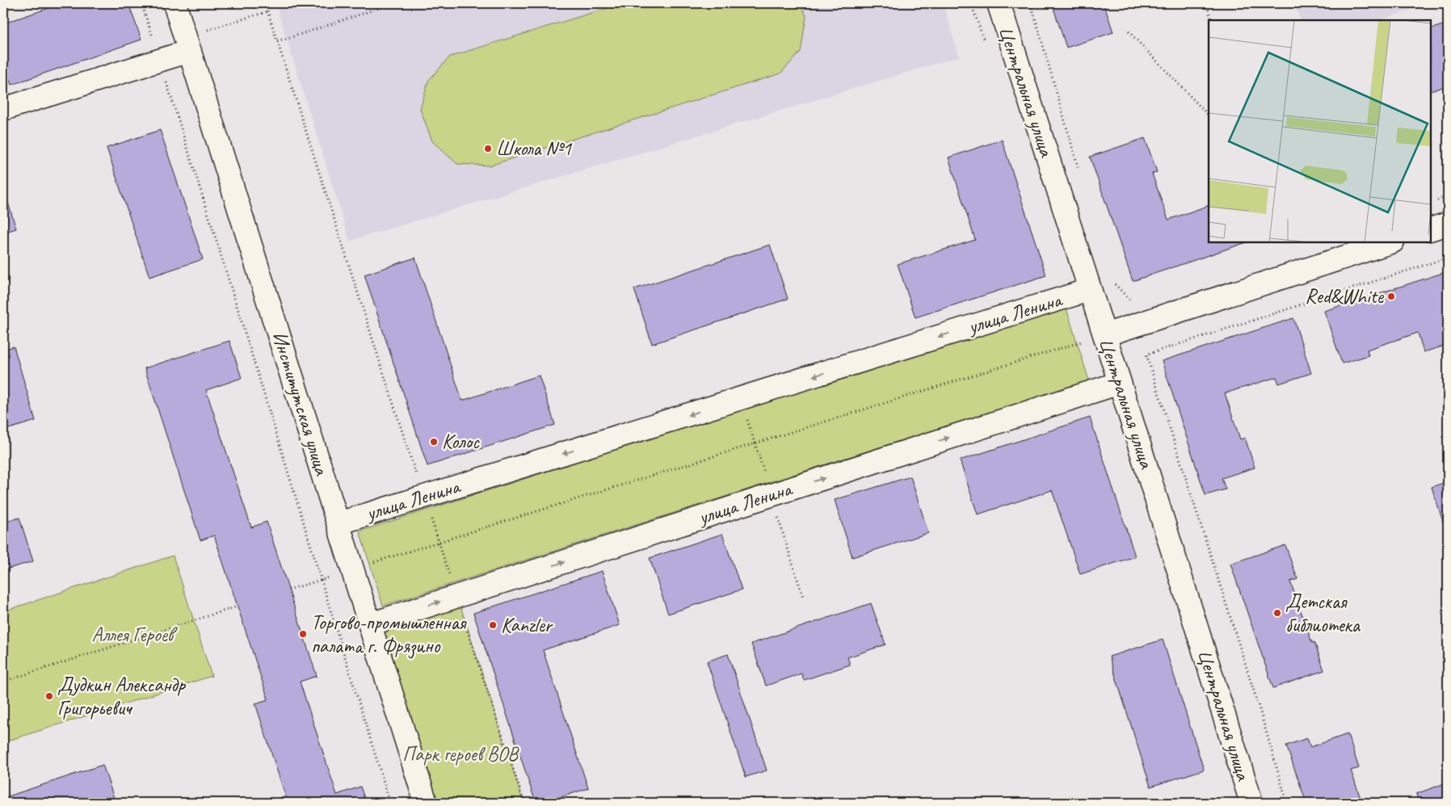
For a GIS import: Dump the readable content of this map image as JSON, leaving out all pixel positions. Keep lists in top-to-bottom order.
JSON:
{
  "streets": {
    "street": ["Центральная улица", "улица Ленина", "Институтская улица"]
  },
  "crossings": [
    ["Центральная улица", "улица Ленина"],
    ["улица Ленина", "Институтская улица"]
  ],
  "parks": ["Аллея Героев", "Парк героев ВОВ"],
  "places": [
    "Школа №1",
    "Red&White",
    "Колос",
    "Детская библиотека",
    "Kanzler",
    "Торгово-промышленная палата г. Фрязино",
    "Дудкин Александр Григорьевич"
  ]
}
